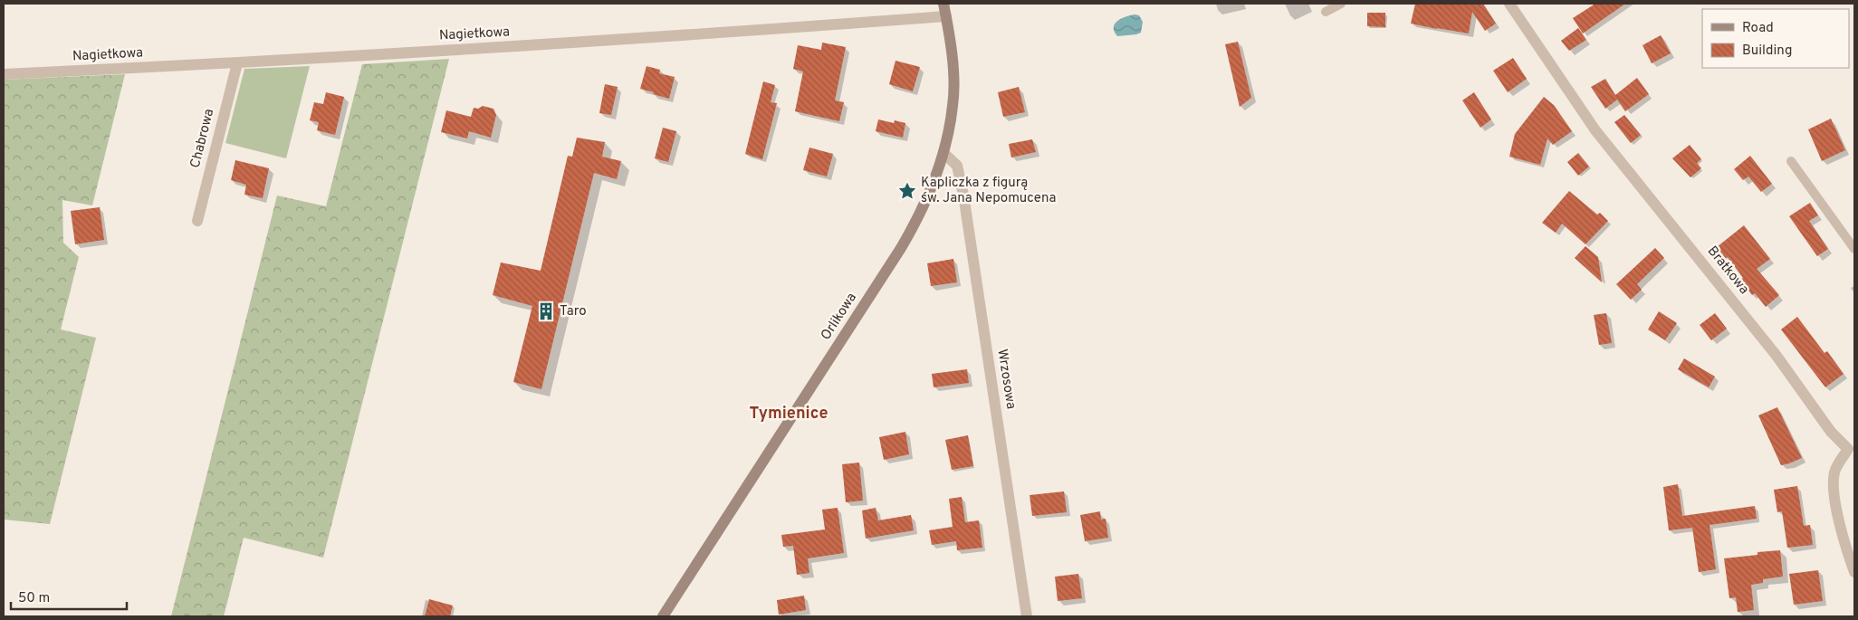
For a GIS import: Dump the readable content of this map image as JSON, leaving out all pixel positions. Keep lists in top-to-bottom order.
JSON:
{
  "streets": {
    "street": [
      "Nagietkowa",
      "Chabrowa",
      "Bratkowa",
      "Orlikowa",
      "Wrzosowa"
    ]
  },
  "crossings": [
    ["Nagietkowa", "Chabrowa"],
    ["Nagietkowa", "Orlikowa"],
    ["Orlikowa", "Wrzosowa"]
  ],
  "districts": ["Tymienice"],
  "places": {
    "place": ["Kapliczka z figurą św. Jana Nepomucena"],
    "building": ["Taro"]
  },
  "legend": ["Road", "Building"],
  "scale_bar": "50 m"
}
